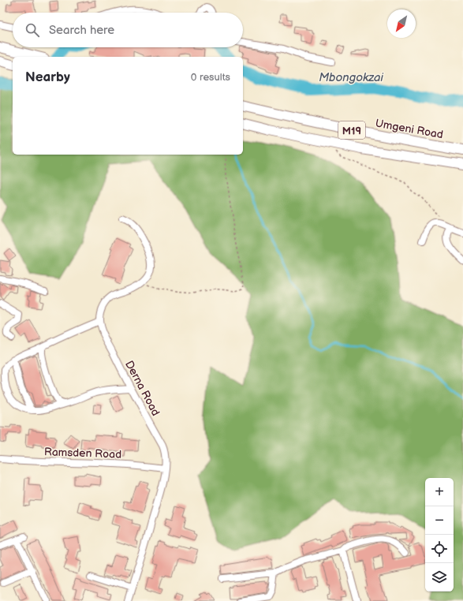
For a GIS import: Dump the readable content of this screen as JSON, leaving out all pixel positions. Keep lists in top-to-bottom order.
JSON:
{
  "streets": {
    "highway": ["Umgeni Road", "M19"],
    "street": ["Derna Road", "Ramsden Road"]
  },
  "crossings": [
    ["Derna Road", "Ramsden Road"]
  ],
  "water": ["Mbongokzai"],
  "north": "bottom left",
  "page": {
    "search": "Search here",
    "heading": ["Nearby", "0 results"],
    "map_buttons": ["+", "−"]
  }
}
